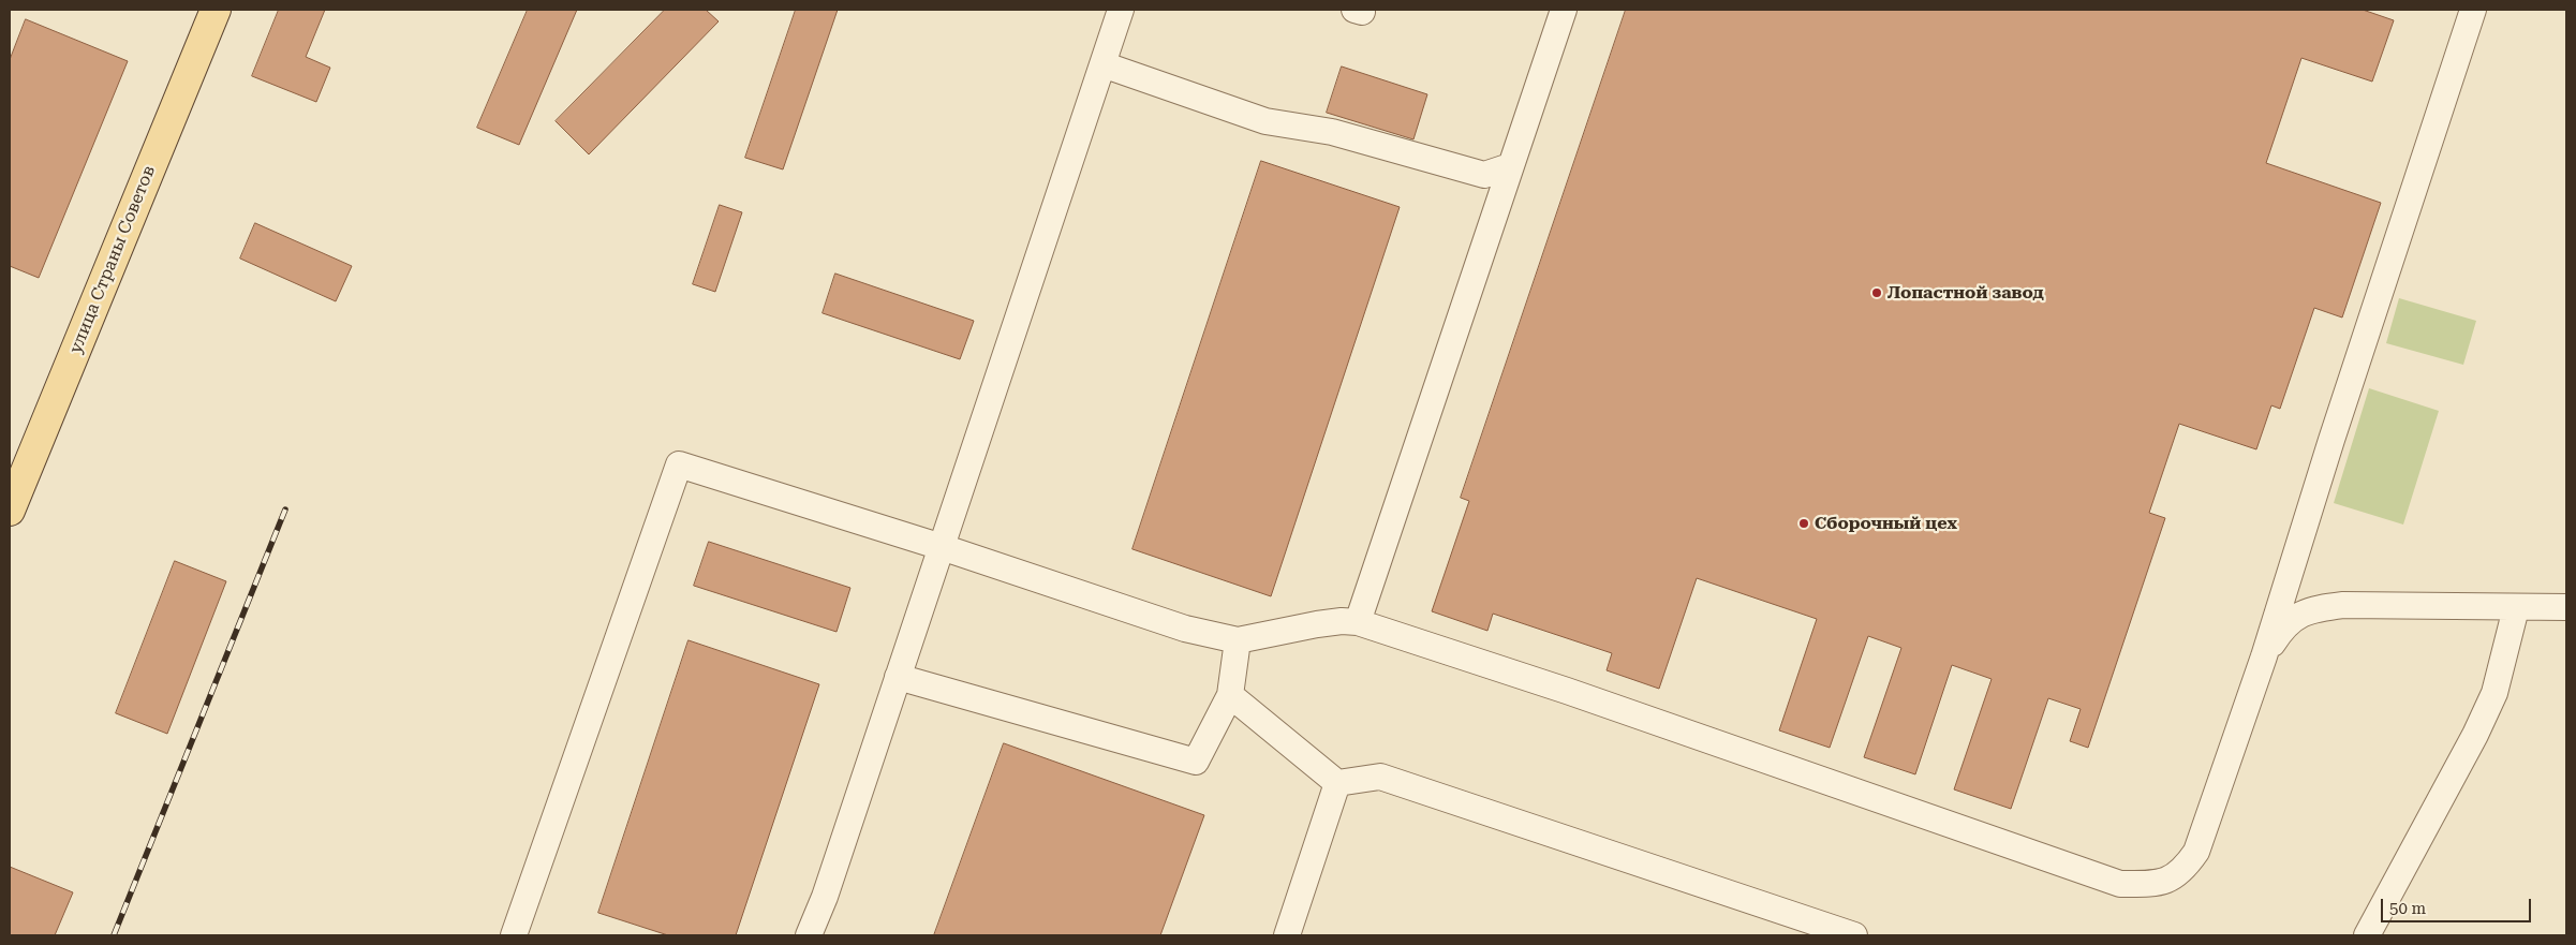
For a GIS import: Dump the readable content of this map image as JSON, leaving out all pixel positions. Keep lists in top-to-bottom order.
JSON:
{
  "streets": {
    "main road": ["улица Страны Советов"]
  },
  "places": ["Лопастной завод", "Сборочный цех"],
  "scale_bar": "50 m"
}
